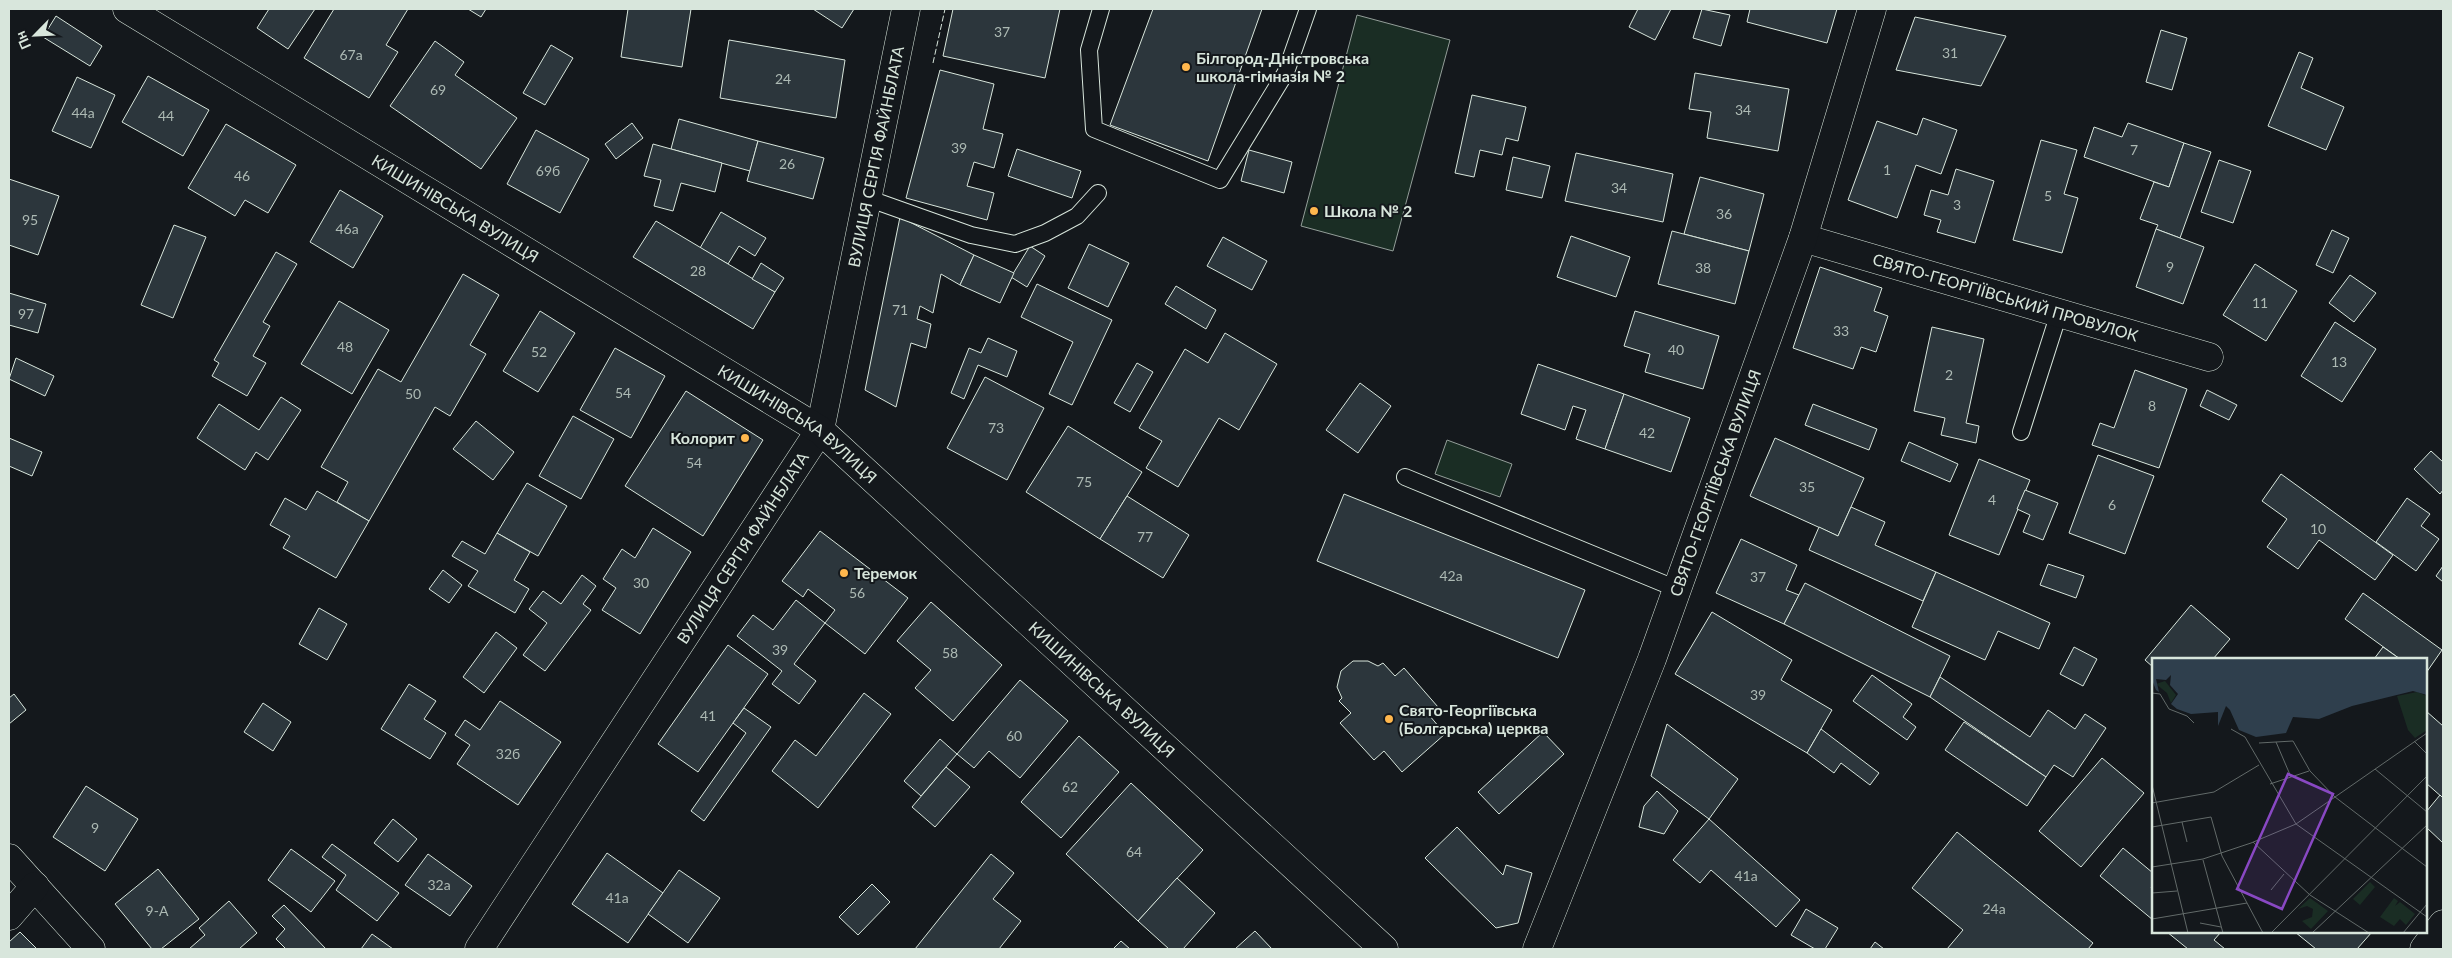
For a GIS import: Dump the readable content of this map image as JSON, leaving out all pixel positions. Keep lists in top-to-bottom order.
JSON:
{
  "streets": {
    "street": [
      "ВУЛИЦЯ СЕРГІЯ ФАЙНБЛАТА",
      "КИШИНІВСЬКА ВУЛИЦЯ",
      "СВЯТО-ГЕОРГІЇВСЬКИЙ ПРОВУЛОК",
      "СВЯТО-ГЕОРГІЇВСЬКА ВУЛИЦЯ"
    ]
  },
  "crossings": [
    ["ВУЛИЦЯ СЕРГІЯ ФАЙНБЛАТА", "КИШИНІВСЬКА ВУЛИЦЯ"],
    ["СВЯТО-ГЕОРГІЇВСЬКИЙ ПРОВУЛОК", "СВЯТО-ГЕОРГІЇВСЬКА ВУЛИЦЯ"]
  ],
  "places": [
    "Білгород-Дністровська школа-гімназія № 2",
    "Школа № 2",
    "Колорит",
    "Теремок",
    "Свято-Георгіївська (Болгарська) церква"
  ],
  "house_numbers": [
    "37",
    "31",
    "67а",
    "24",
    "69",
    "34",
    "44а",
    "44",
    "39",
    "7",
    "26",
    "1",
    "69б",
    "46",
    "34",
    "5",
    "3",
    "36",
    "95",
    "46а",
    "9",
    "38",
    "28",
    "11",
    "71",
    "97",
    "33",
    "48",
    "40",
    "52",
    "13",
    "2",
    "54",
    "50",
    "8",
    "73",
    "42",
    "54",
    "75",
    "35",
    "4",
    "6",
    "10",
    "77",
    "42а",
    "37",
    "30",
    "56",
    "39",
    "58",
    "39",
    "41",
    "60",
    "32б",
    "62",
    "9",
    "64",
    "41а",
    "32а",
    "41а",
    "24а",
    "9-А"
  ],
  "north": "bottom left"
}
